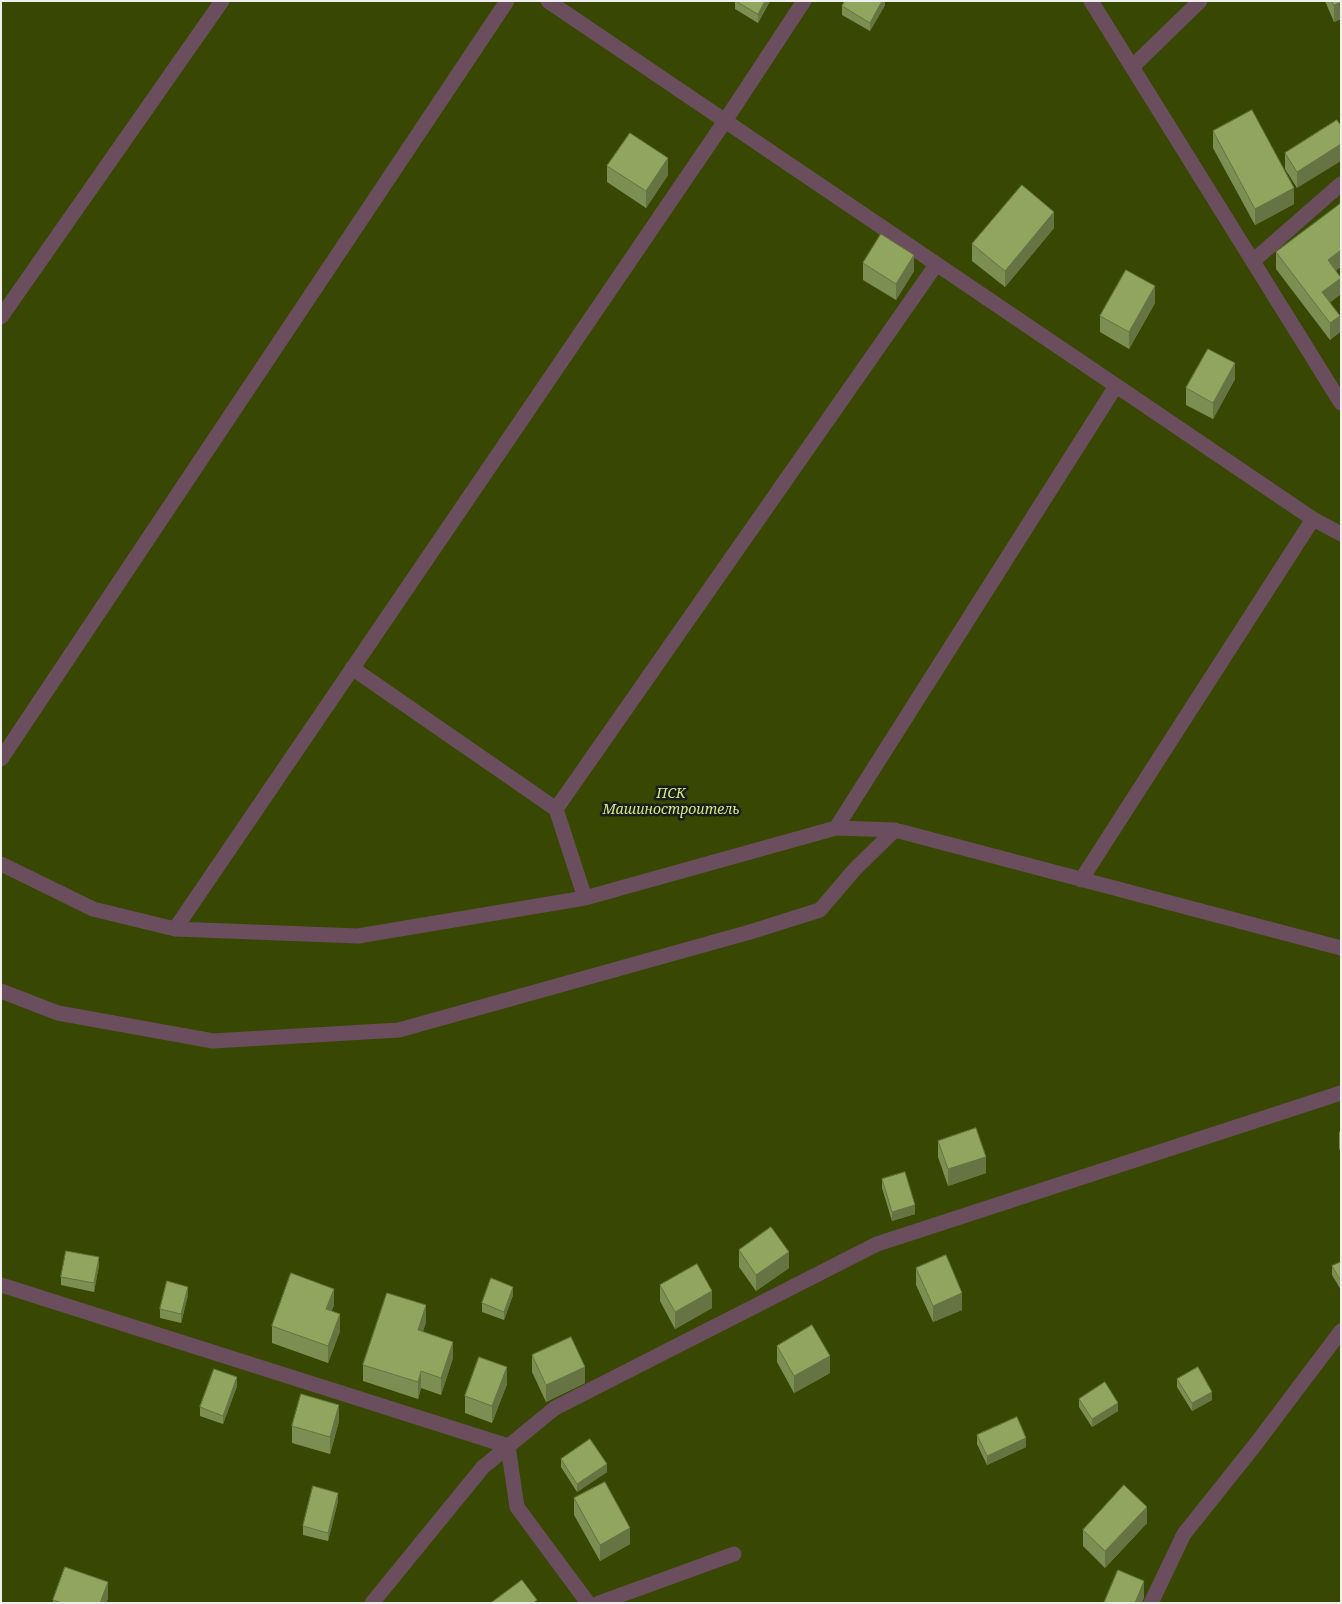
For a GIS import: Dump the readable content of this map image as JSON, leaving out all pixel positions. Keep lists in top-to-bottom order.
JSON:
{
  "parks": ["ПСК Машиностроитель"]
}
